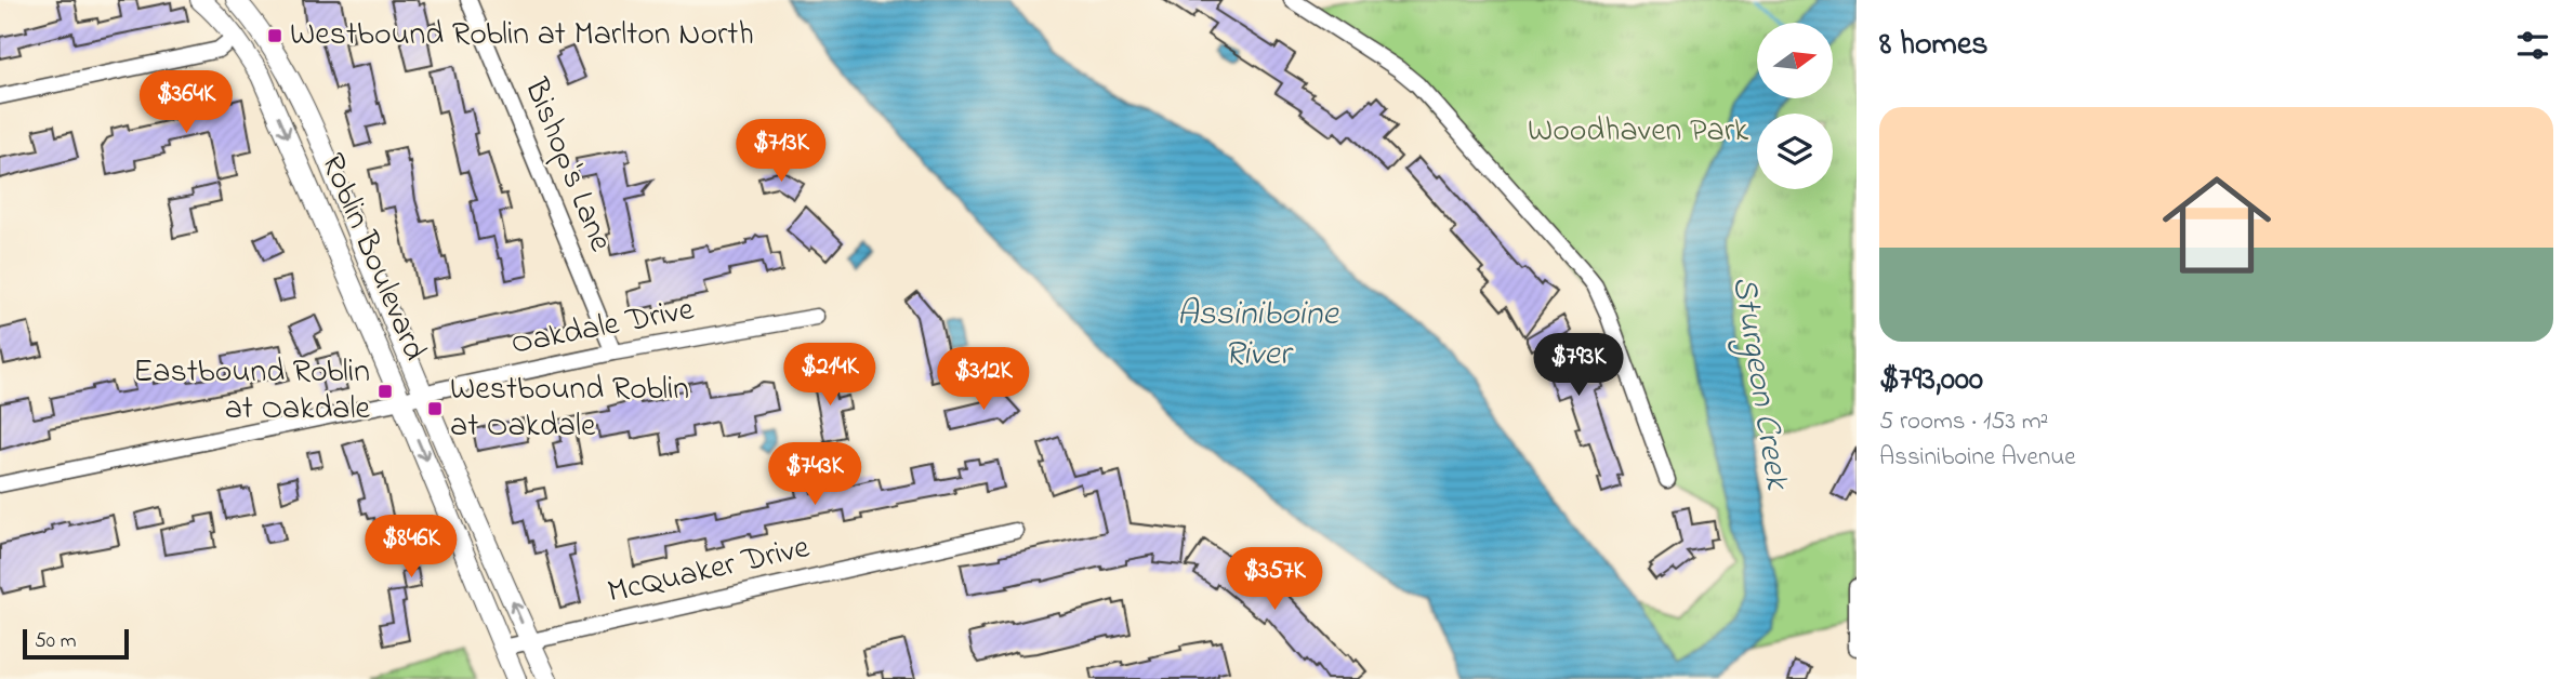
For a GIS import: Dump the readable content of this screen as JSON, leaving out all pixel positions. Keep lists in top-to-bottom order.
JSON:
{
  "streets": {
    "main road": ["Roblin Boulevard"],
    "street": ["Bishop's Lane", "Oakdale Drive", "McQuaker Drive"]
  },
  "crossings": [
    ["Bishop's Lane", "Oakdale Drive"],
    ["Roblin Boulevard", "Oakdale Drive"],
    ["Roblin Boulevard", "McQuaker Drive"]
  ],
  "water": ["Assiniboine River", "Sturgeon Creek"],
  "parks": ["Woodhaven Park"],
  "places": {
    "transit": ["Westbound Roblin at Marlton North", "Eastbound Roblin at Oakdale", "Westbound Roblin at Oakdale"]
  },
  "scale_bar": "50 m",
  "north": "right",
  "page": {
    "heading": "8 homes",
    "price": [
      "$364K",
      "$713K",
      "$793K",
      "$214K",
      "$312K",
      "$743K",
      "$846K",
      "$357K"
    ],
    "list": [
      {
        "name": "$793,000",
        "note": "5 rooms · 153 m² · Assiniboine Avenue"
      }
    ],
    "scale": "50 m"
  }
}
